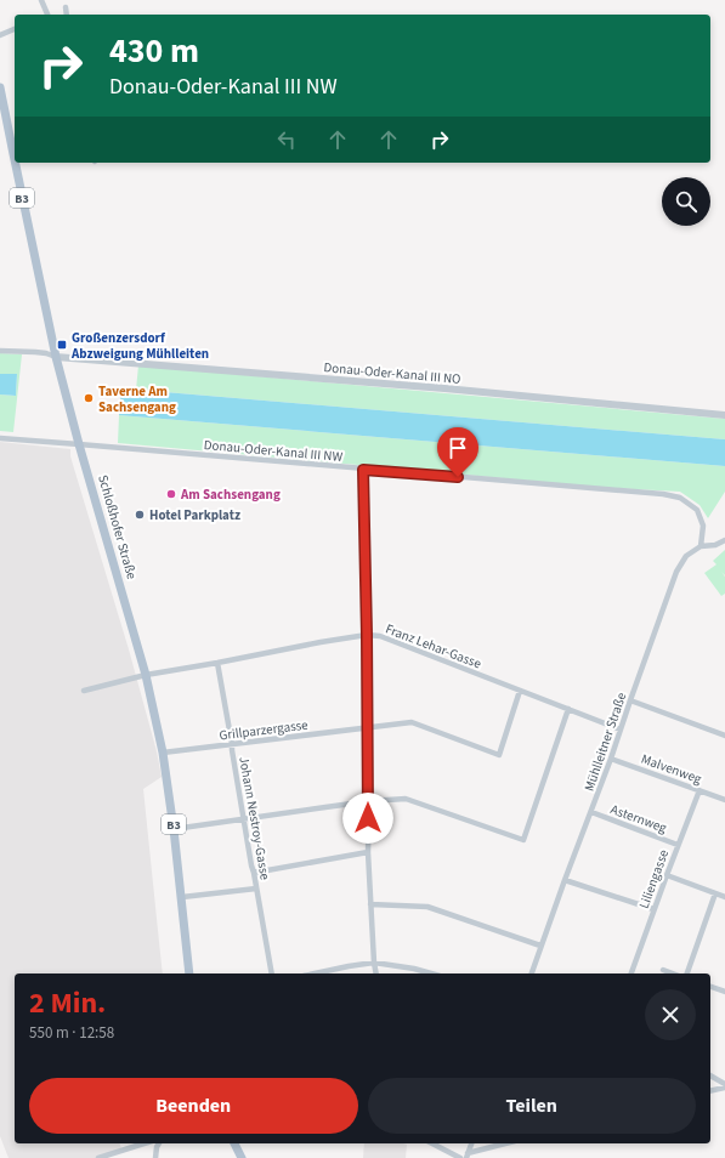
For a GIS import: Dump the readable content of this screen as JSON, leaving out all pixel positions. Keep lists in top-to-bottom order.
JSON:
{
  "streets": {
    "main road": ["B3", "Schloßhofer Straße"],
    "street": [
      "Donau-Oder-Kanal III NO",
      "Donau-Oder-Kanal III NW",
      "Franz Lehar-Gasse",
      "Grillparzergasse",
      "Mühlleitner Straße",
      "Malvenweg",
      "Johann Nestroy-Gasse",
      "Asternweg",
      "Liliengasse"
    ]
  },
  "crossings": [
    ["Donau-Oder-Kanal III NO", "Schloßhofer Straße"],
    ["Donau-Oder-Kanal III NW", "Schloßhofer Straße"],
    ["Donau-Oder-Kanal III NW", "Mühlleitner Straße"],
    ["Schloßhofer Straße", "Franz Lehar-Gasse"],
    ["Schloßhofer Straße", "Grillparzergasse"],
    ["Franz Lehar-Gasse", "Grillparzergasse"],
    ["Franz Lehar-Gasse", "Mühlleitner Straße"],
    ["Franz Lehar-Gasse", "Johann Nestroy-Gasse"],
    ["Grillparzergasse", "Johann Nestroy-Gasse"],
    ["Mühlleitner Straße", "Malvenweg"],
    ["Mühlleitner Straße", "Asternweg"],
    ["Malvenweg", "Liliengasse"],
    ["Asternweg", "Liliengasse"]
  ],
  "places": {
    "transit": ["Großenzersdorf Abzweigung Mühlleiten"],
    "other": ["Taverne Am Sachsengang", "Am Sachsengang", "Hotel Parkplatz"]
  },
  "page": {
    "turn": ["430 m", "Donau-Oder-Kanal III NW"],
    "heading": ["2 Min.", "550 m · 12:58"],
    "buttons": ["Beenden", "Teilen"]
  }
}
